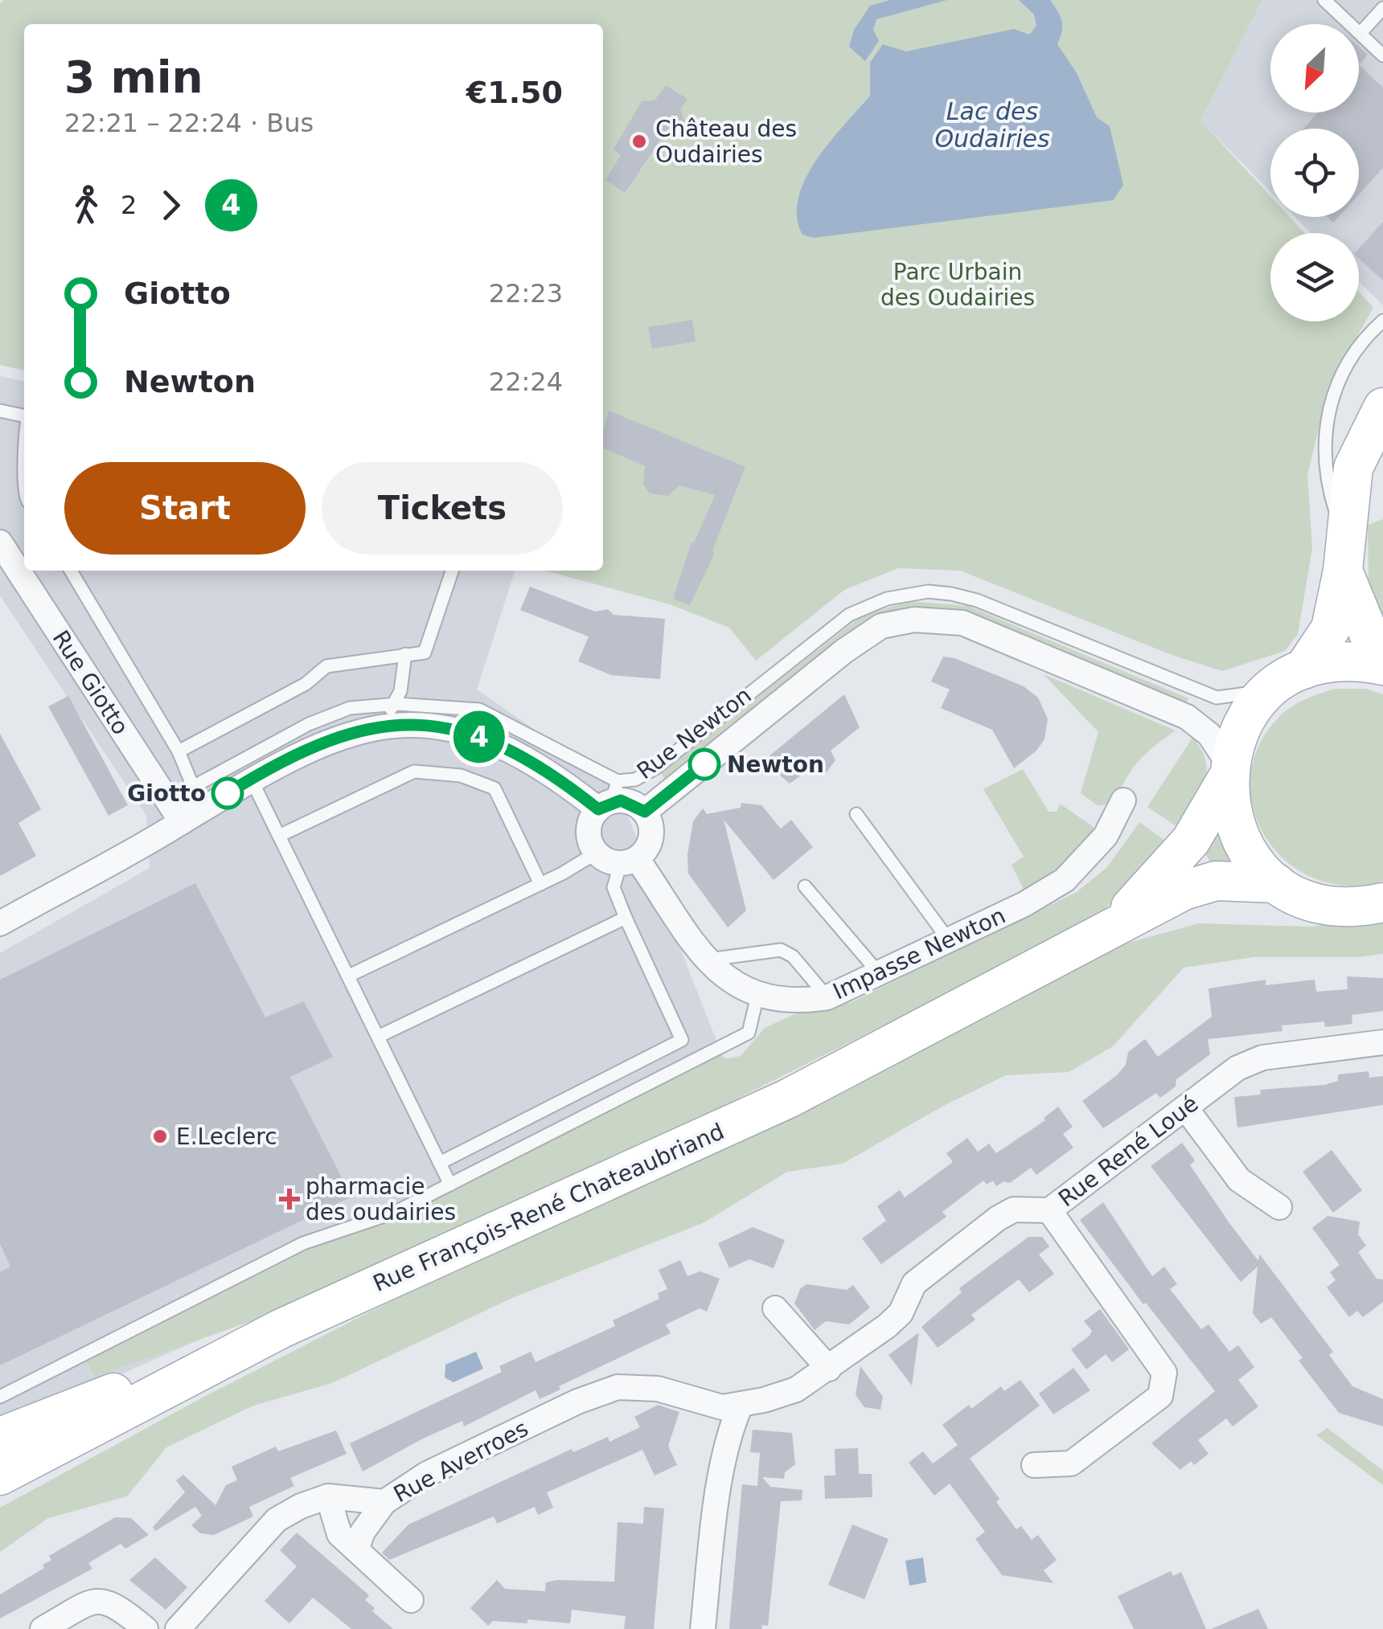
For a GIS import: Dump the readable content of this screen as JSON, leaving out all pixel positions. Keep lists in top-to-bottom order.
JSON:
{
  "streets": {
    "main road": ["Rue François-René Chateaubriand"],
    "street": [
      "Rue Giotto",
      "Rue Newton",
      "Impasse Newton",
      "Rue René Loué",
      "Rue Averroes"
    ]
  },
  "crossings": [
    ["Rue Giotto", "Rue Newton"],
    ["Rue Newton", "Impasse Newton"],
    ["Rue Newton", "Rue François-René Chateaubriand"],
    ["Rue René Loué", "Rue Averroes"]
  ],
  "water": ["Lac des Oudairies"],
  "parks": ["Parc Urbain des Oudairies"],
  "places": {
    "other": [
      "Château des Oudairies",
      "Newton",
      "Giotto",
      "E.Leclerc"
    ],
    "health": ["pharmacie des oudairies"]
  },
  "lines": ["bus line 4"],
  "north": "bottom left",
  "page": {
    "on_map": "4",
    "heading": ["3 min", "22:21 – 22:24 · Bus", "€1.50"],
    "legs": ["2", "4"],
    "list": [
      {
        "name": "Giotto",
        "value": "22:23"
      },
      {
        "name": "Newton",
        "value": "22:24"
      }
    ],
    "buttons": ["Start", "Tickets"]
  }
}
